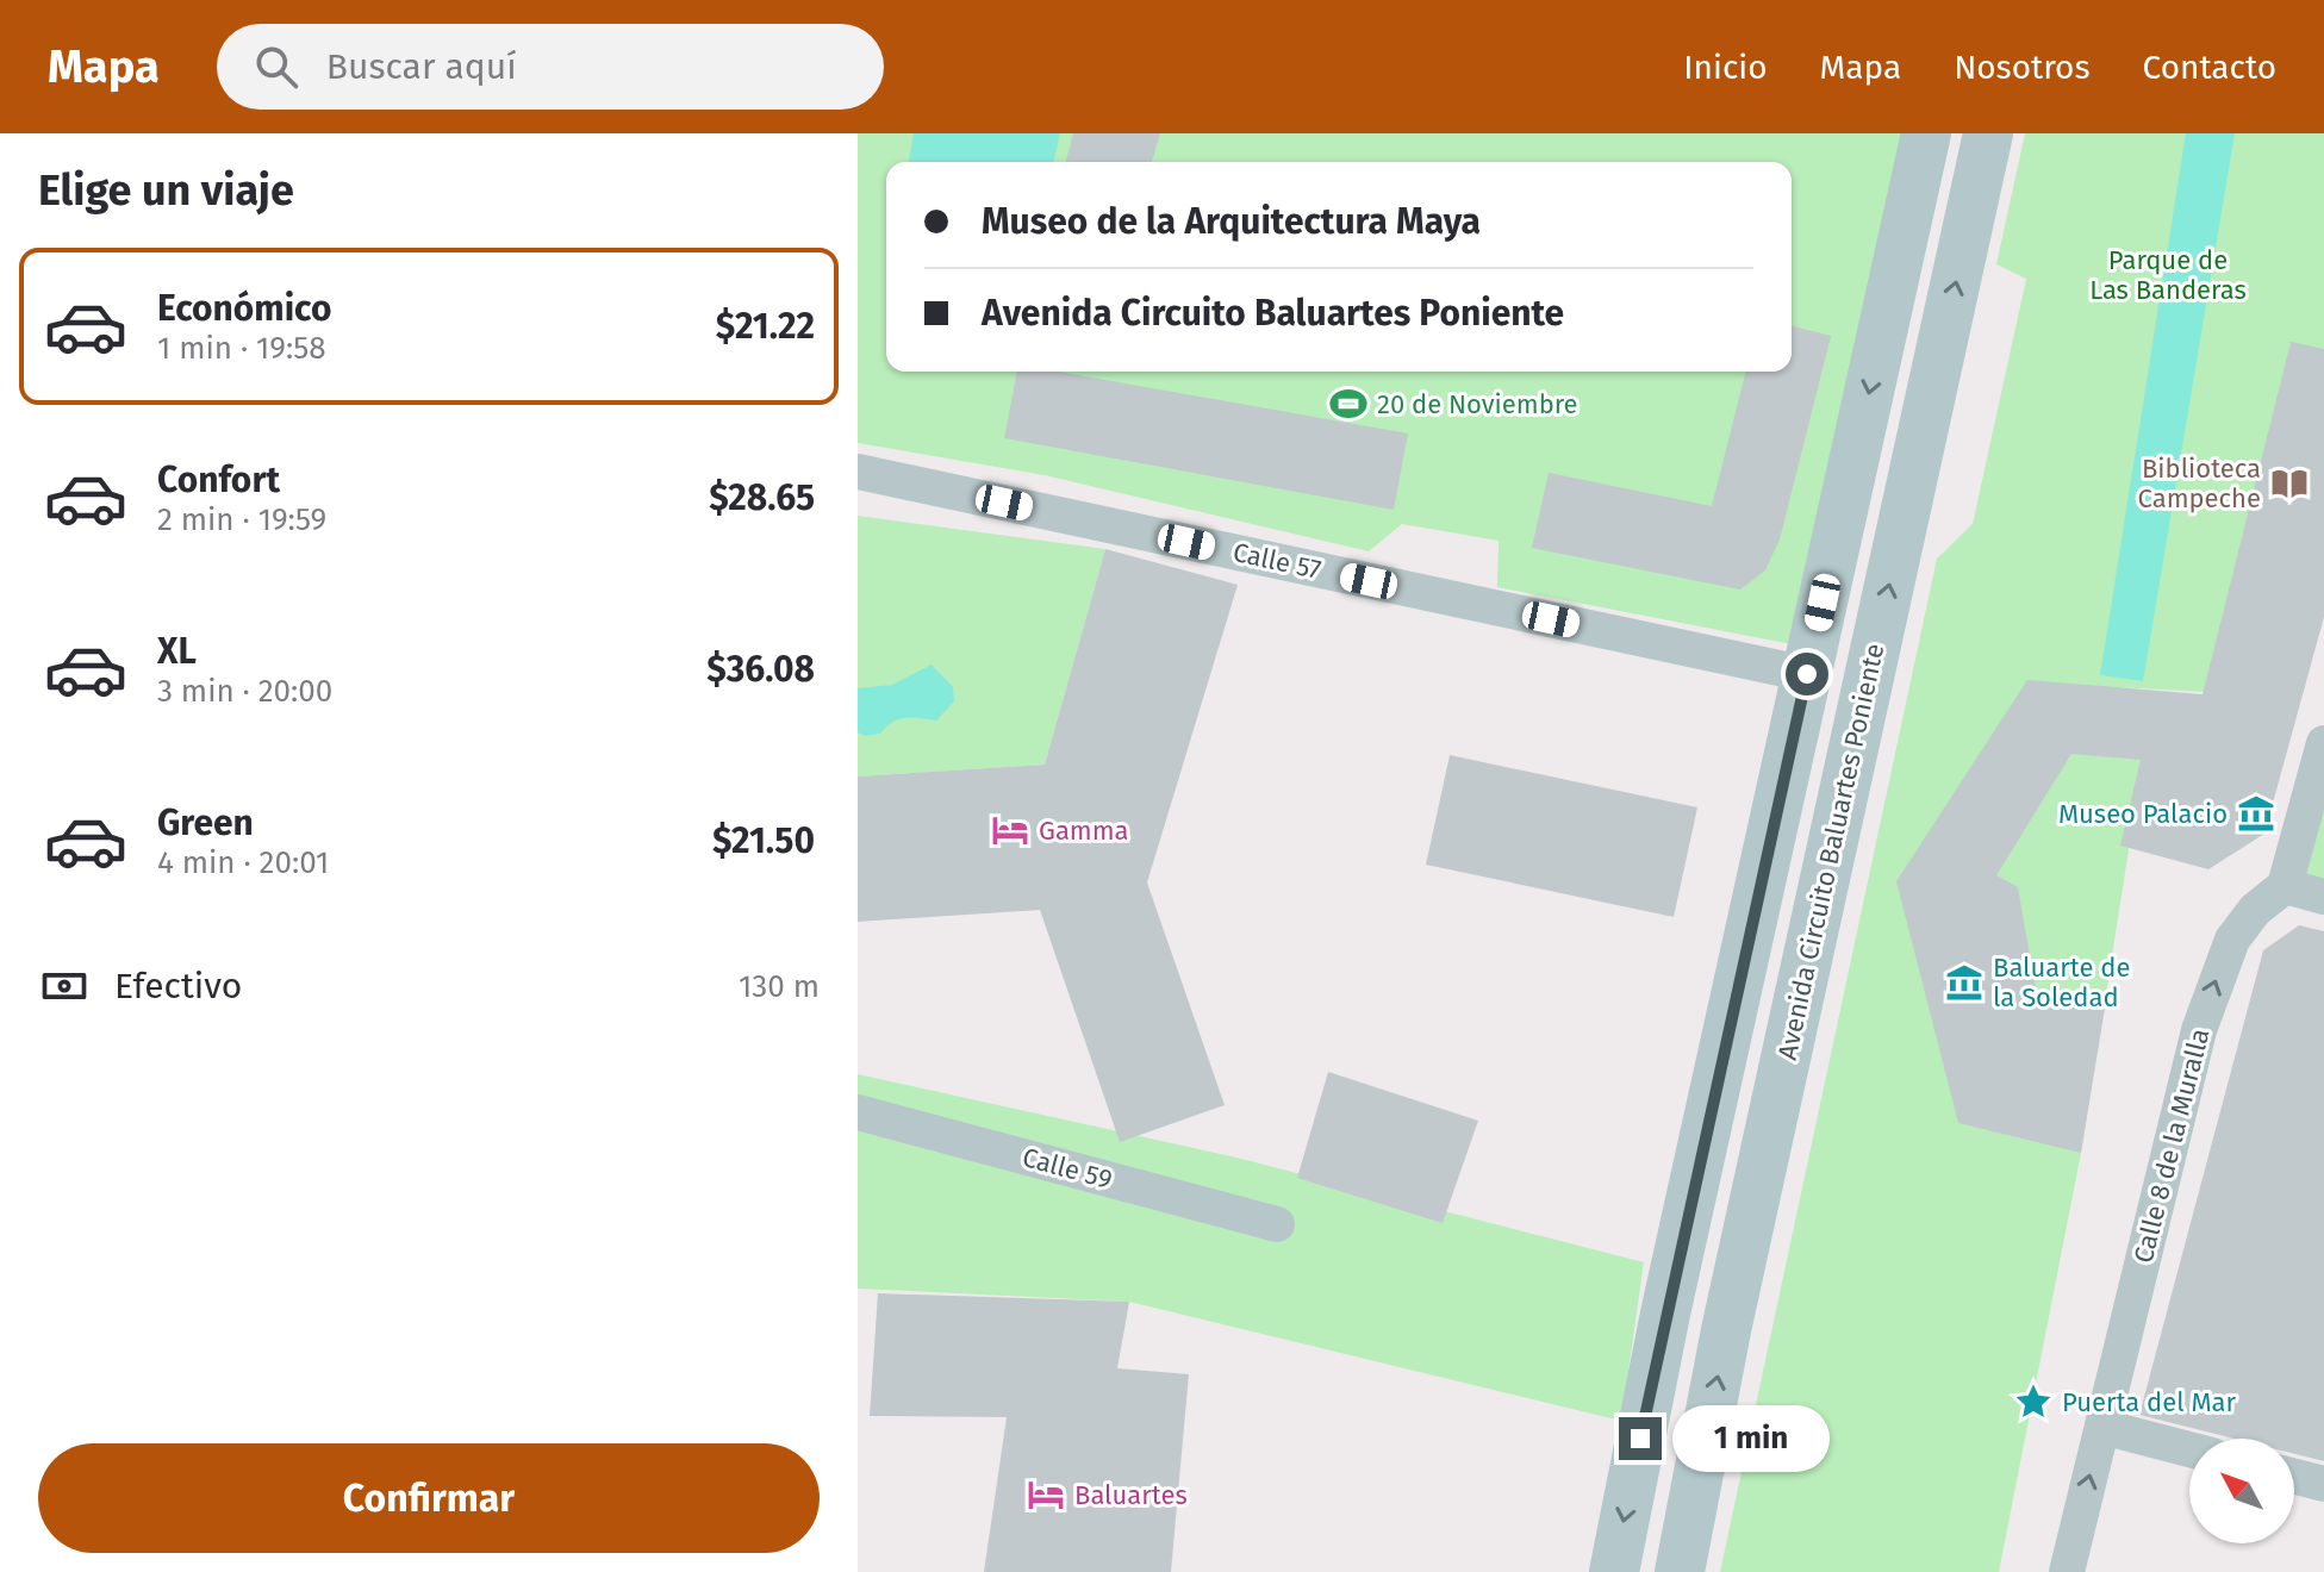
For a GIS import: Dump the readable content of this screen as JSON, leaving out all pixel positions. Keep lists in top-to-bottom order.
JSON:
{
  "streets": {
    "main road": ["Avenida Circuito Baluartes Poniente"],
    "street": ["Calle 57", "Calle 8 de la Muralla", "Calle 59"]
  },
  "one_way": ["Calle 8 de la Muralla"],
  "parks": ["Parque de Las Banderas"],
  "places": {
    "sports": ["20 de Noviembre"],
    "library": ["Biblioteca Campeche"],
    "museum": ["Museo Palacio", "Baluarte de la Soledad"],
    "hotel": ["Gamma", "Baluartes"],
    "place": ["Puerta del Mar"]
  },
  "north": "top left",
  "page": {
    "header": "Mapa",
    "search": "Buscar aquí",
    "nav": [
      "Inicio",
      "Mapa",
      "Nosotros",
      "Contacto"
    ],
    "heading": "Elige un viaje",
    "banner": ["Museo de la Arquitectura Maya", "Avenida Circuito Baluartes Poniente"],
    "list": [
      {
        "name": "Económico",
        "note": "1 min · 19:58",
        "value": "$21.22"
      },
      {
        "name": "Confort",
        "note": "2 min · 19:59",
        "value": "$28.65"
      },
      {
        "name": "XL",
        "note": "3 min · 20:00",
        "value": "$36.08"
      },
      {
        "name": "Green",
        "note": "4 min · 20:01",
        "value": "$21.50"
      }
    ],
    "pay": ["Efectivo", "130 m"],
    "bubble": "1 min",
    "buttons": "Confirmar"
  }
}
